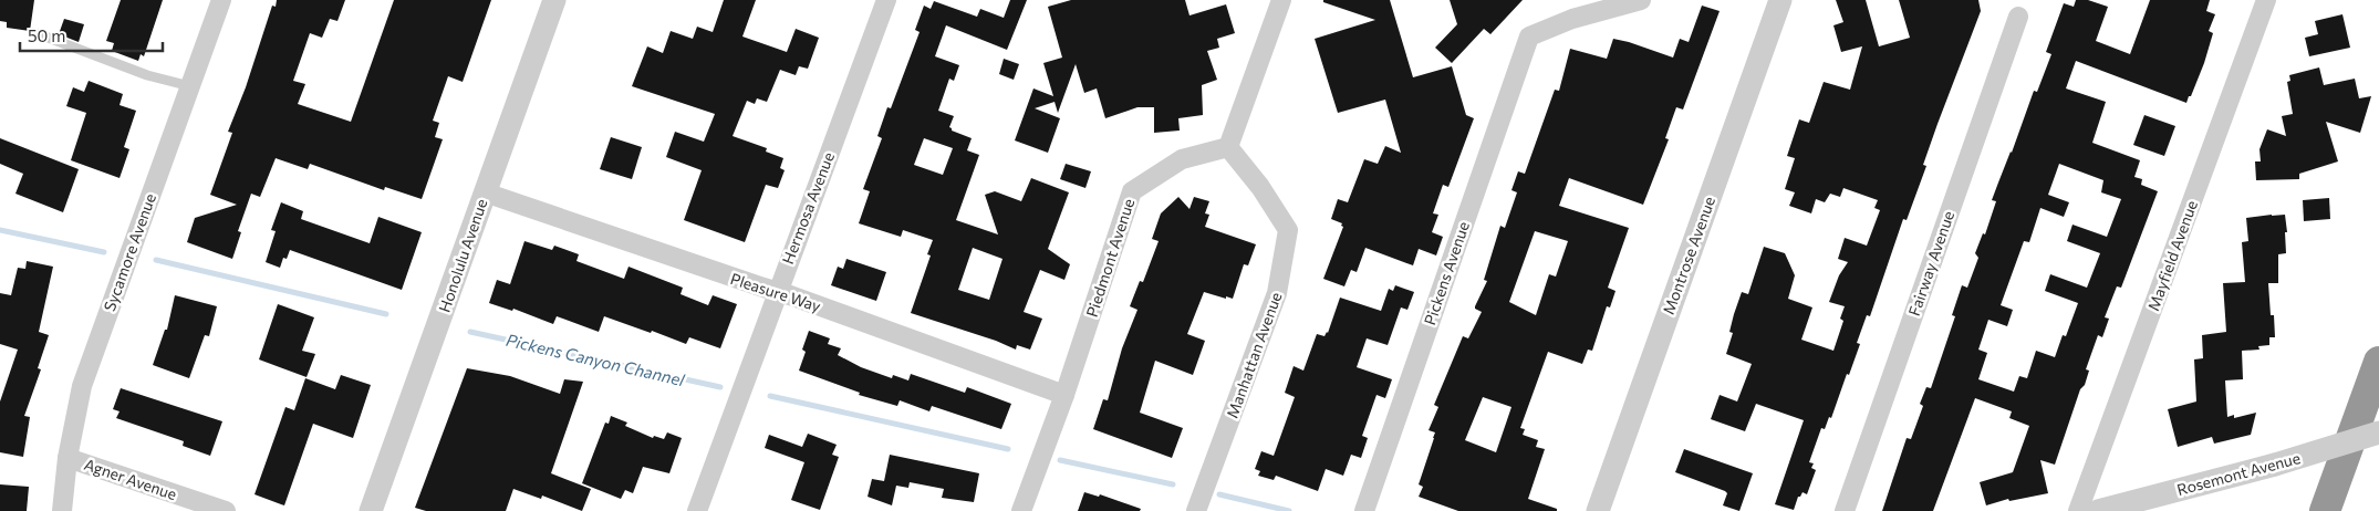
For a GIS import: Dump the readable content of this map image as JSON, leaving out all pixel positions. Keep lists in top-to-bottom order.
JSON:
{
  "streets": {
    "street": [
      "Hermosa Avenue",
      "Sycamore Avenue",
      "Honolulu Avenue",
      "Montrose Avenue",
      "Mayfield Avenue",
      "Piedmont Avenue",
      "Fairway Avenue",
      "Pickens Avenue",
      "Pleasure Way",
      "Manhattan Avenue",
      "Rosemont Avenue",
      "Agner Avenue"
    ]
  },
  "crossings": [
    ["Hermosa Avenue", "Pleasure Way"],
    ["Sycamore Avenue", "Agner Avenue"],
    ["Honolulu Avenue", "Pleasure Way"],
    ["Piedmont Avenue", "Pleasure Way"],
    ["Piedmont Avenue", "Manhattan Avenue"]
  ],
  "water": ["Pickens Canyon Channel"],
  "scale_bar": "50 m"
}
